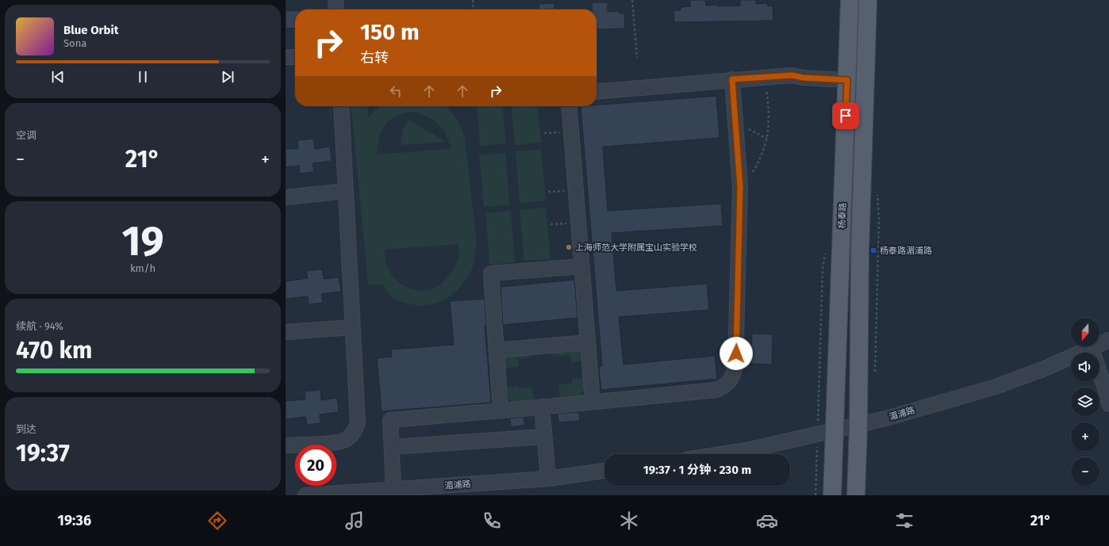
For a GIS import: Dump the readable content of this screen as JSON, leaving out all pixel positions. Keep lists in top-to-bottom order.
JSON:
{
  "streets": {
    "main road": ["杨泰路"],
    "street": ["湄浦路"]
  },
  "crossings": [
    ["杨泰路", "湄浦路"]
  ],
  "places": {
    "other": ["上海师范大学附属宝山实验学校"],
    "transit": ["杨泰路湄浦路"]
  },
  "north": "bottom",
  "page": {
    "turn": ["150 m", "右转"],
    "song": ["Blue Orbit", "Sona"],
    "tile": [
      "空调",
      ["19", "km/h"],
      ["续航 · 94%", "470 km"],
      ["到达", "19:37"]
    ],
    "heat": ["−", "21°", "+"],
    "map_buttons": ["+", "−"],
    "limit": "20",
    "trip": "19:37 · 1 分钟 · 230 m",
    "tabs": ["19:36", "21°"]
  }
}
